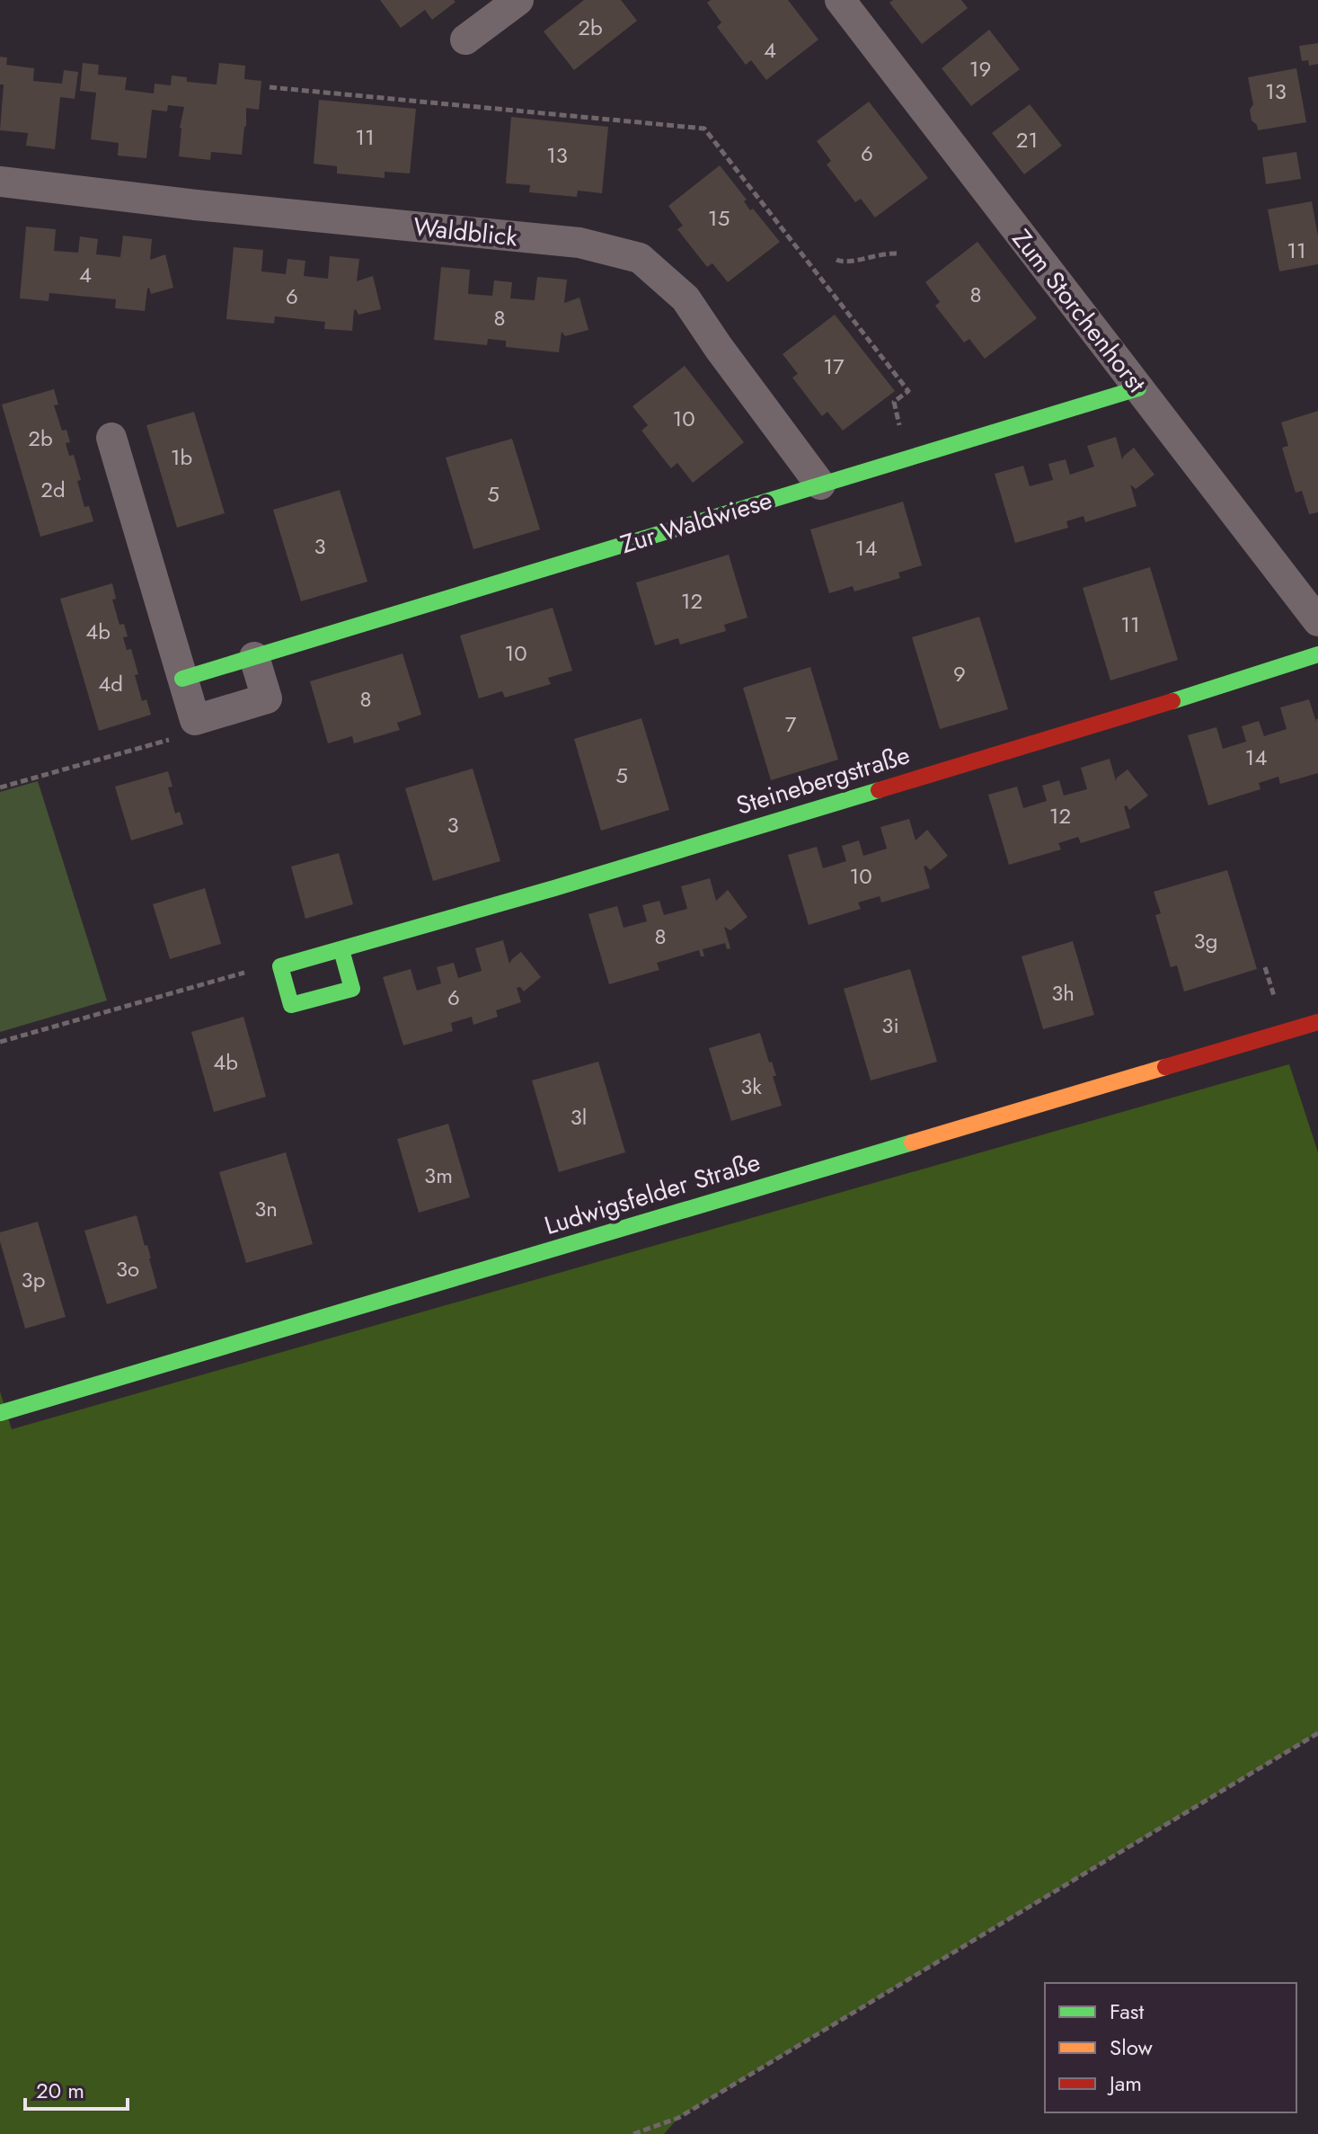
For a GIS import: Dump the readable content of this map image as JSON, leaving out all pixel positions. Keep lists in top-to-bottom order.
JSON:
{
  "streets": {
    "street": [
      "Waldblick",
      "Zum Storchenhorst",
      "Zur Waldwiese",
      "Steinebergstraße",
      "Ludwigsfelder Straße"
    ]
  },
  "crossings": [
    ["Waldblick", "Zur Waldwiese"],
    ["Zum Storchenhorst", "Zur Waldwiese"]
  ],
  "house_numbers": [
    "2b",
    "4",
    "19",
    "13",
    "11",
    "21",
    "6",
    "13",
    "15",
    "11",
    "4",
    "8",
    "6",
    "8",
    "17",
    "10",
    "2b",
    "1b",
    "2d",
    "5",
    "3",
    "14",
    "12",
    "11",
    "4b",
    "10",
    "9",
    "4d",
    "8",
    "7",
    "14",
    "5",
    "12",
    "3",
    "10",
    "8",
    "3g",
    "3h",
    "6",
    "3i",
    "4b",
    "3k",
    "3l",
    "3m",
    "3n",
    "3o",
    "3p"
  ],
  "legend": ["Fast", "Slow", "Jam"],
  "scale_bar": "20 m"
}
